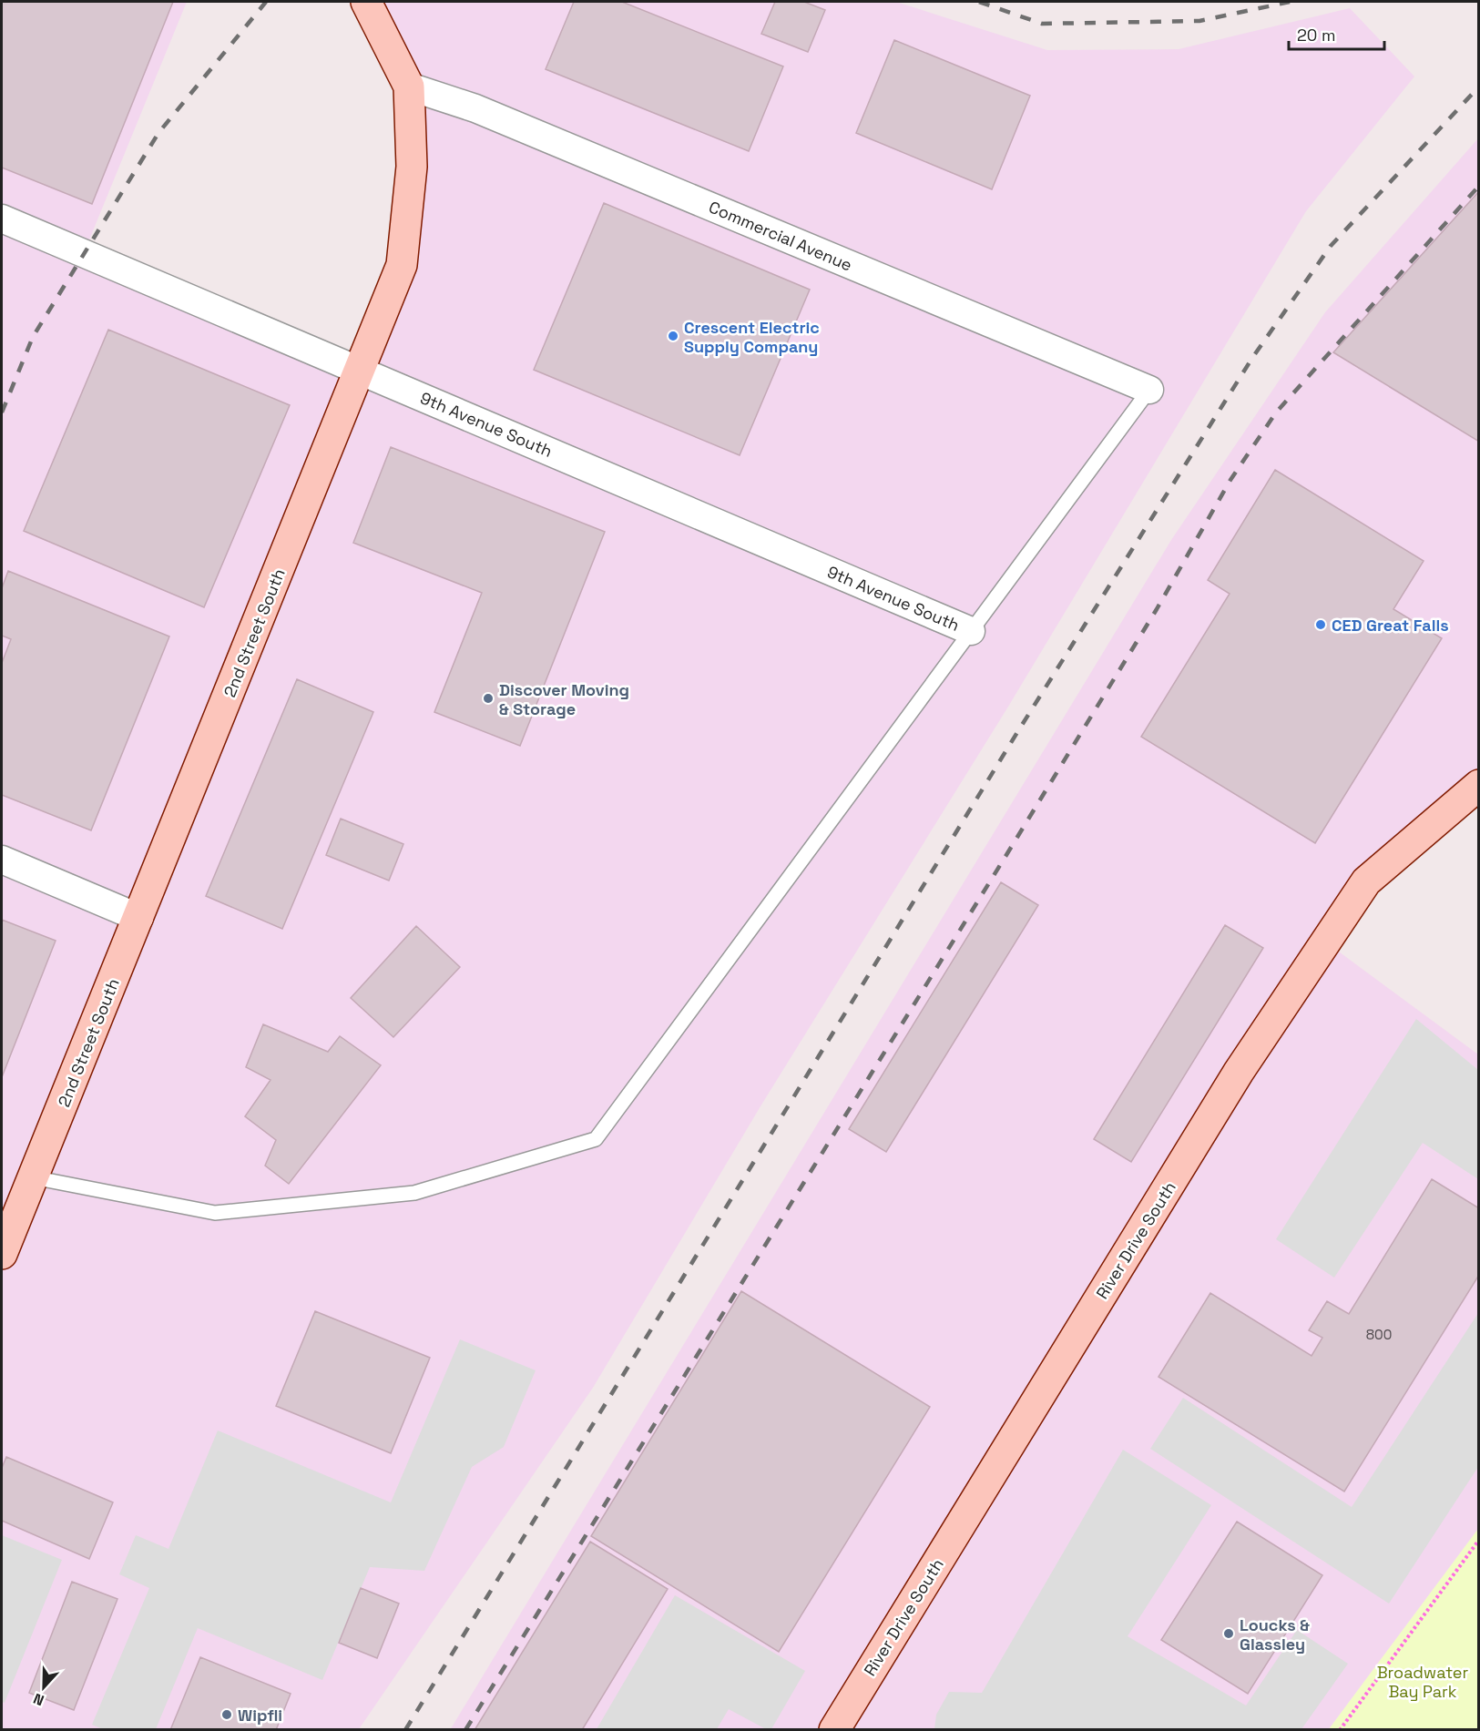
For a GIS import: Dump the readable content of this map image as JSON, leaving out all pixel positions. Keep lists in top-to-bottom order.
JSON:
{
  "streets": {
    "street": [
      "Commercial Avenue",
      "9th Avenue South",
      "2nd Street South",
      "River Drive South"
    ]
  },
  "crossings": [
    ["Commercial Avenue", "2nd Street South"],
    ["9th Avenue South", "2nd Street South"]
  ],
  "parks": ["Broadwater Bay Park"],
  "places": [
    "Crescent Electric Supply Company",
    "CED Great Falls",
    "Discover Moving & Storage",
    "Loucks & Glassley",
    "Wipfli"
  ],
  "house_numbers": ["800"],
  "scale_bar": "20 m",
  "north": "bottom"
}
